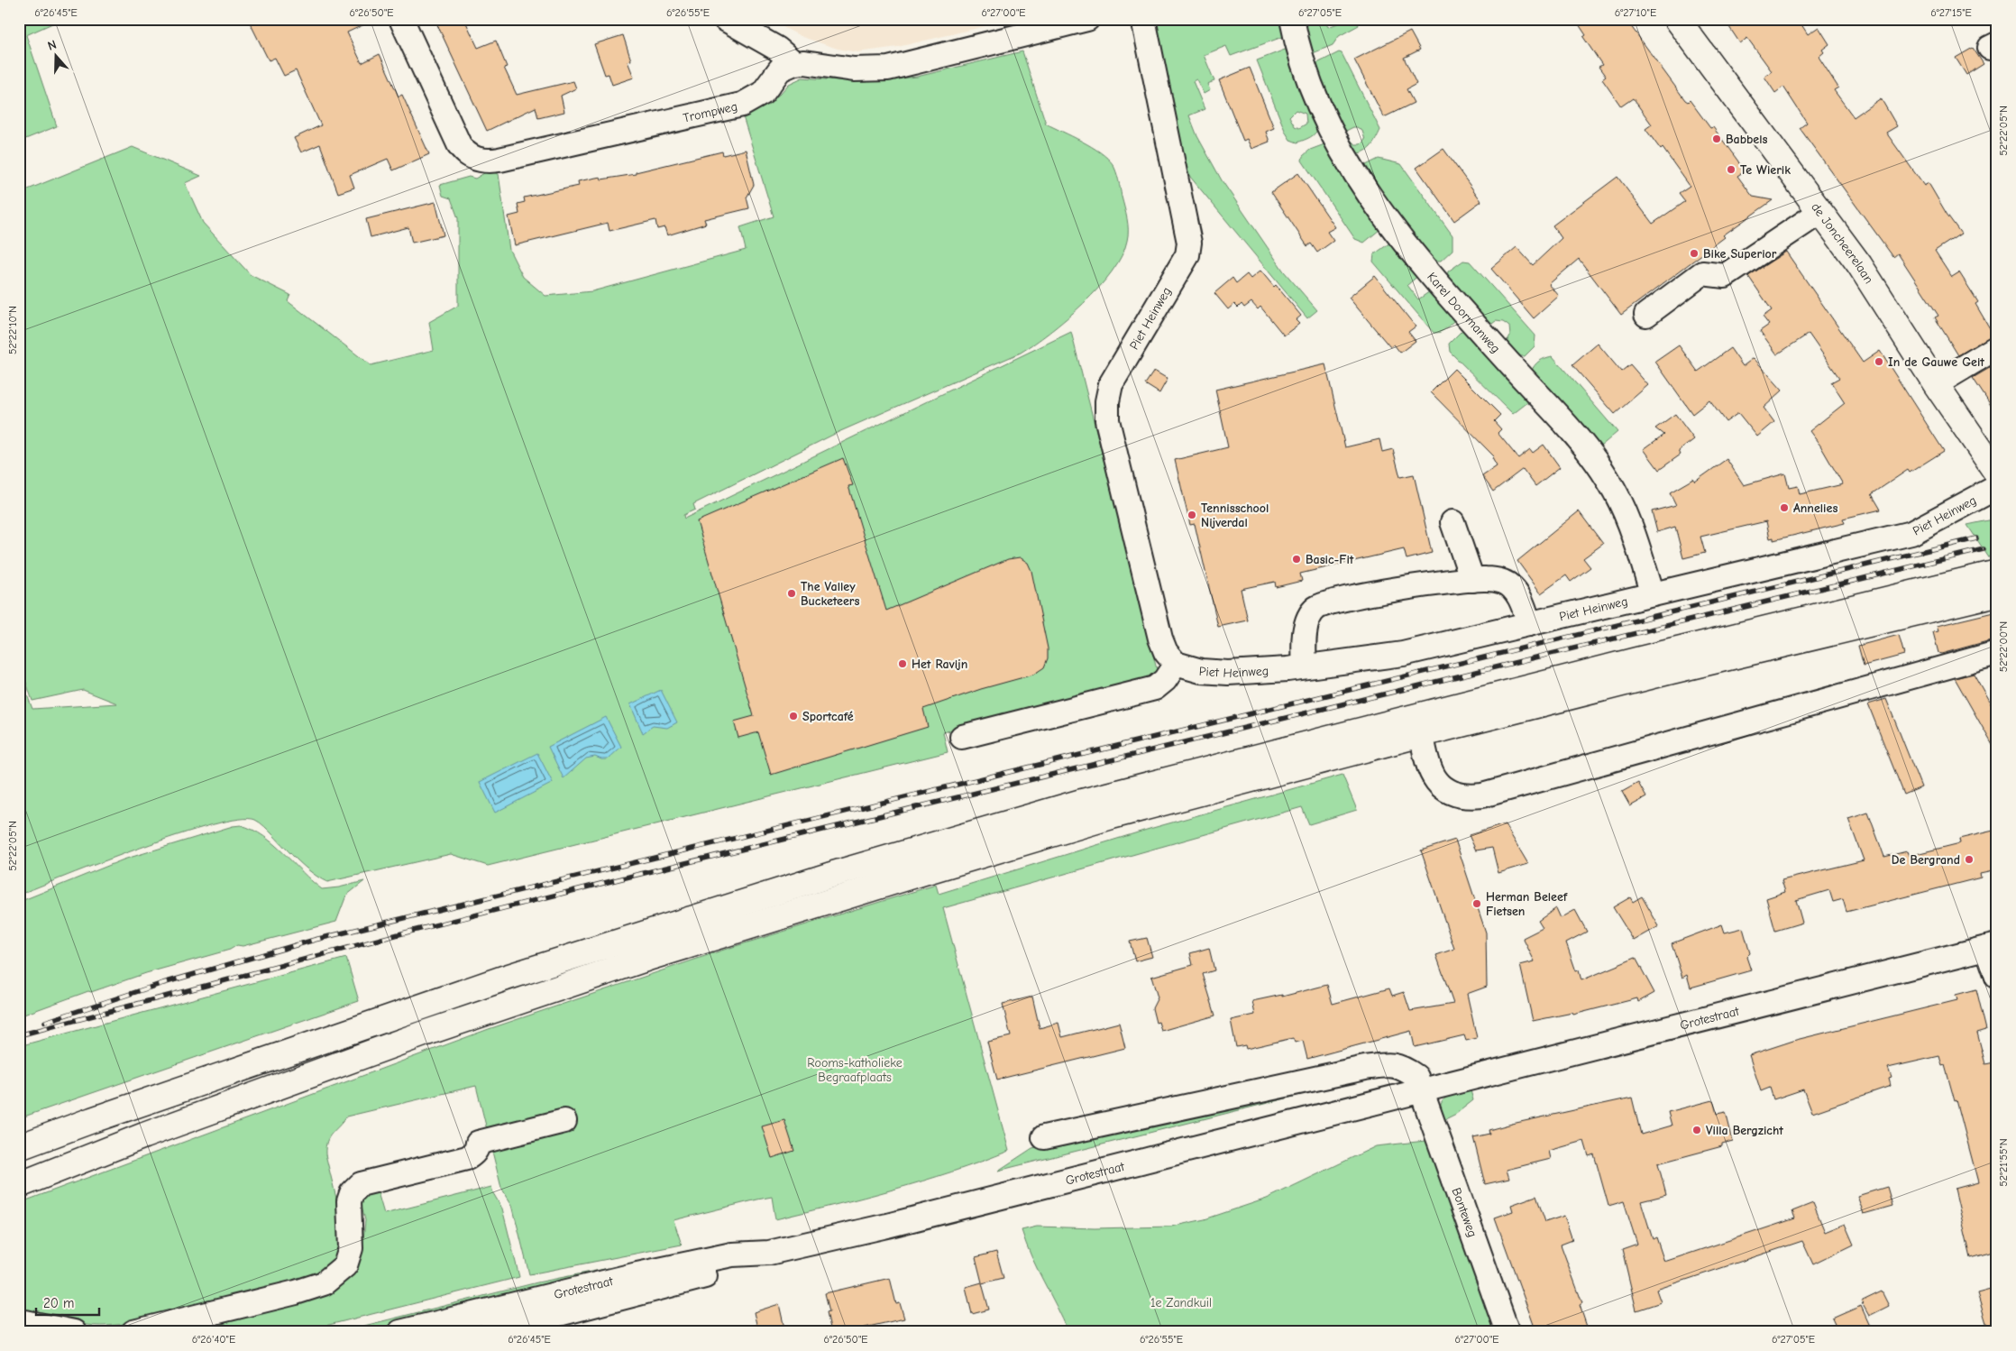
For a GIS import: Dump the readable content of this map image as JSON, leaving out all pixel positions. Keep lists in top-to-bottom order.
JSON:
{
  "streets": {
    "main road": ["de Joncheerelaan"],
    "street": [
      "Trompweg",
      "Karel Doormanweg",
      "Piet Heinweg",
      "Grotestraat",
      "Bonteweg"
    ]
  },
  "crossings": [
    ["Karel Doormanweg", "Piet Heinweg"],
    ["Grotestraat", "Bonteweg"]
  ],
  "parks": ["Rooms-katholieke Begraafplaats", "1e Zandkuil"],
  "places": [
    "Babbels",
    "Te Wierik",
    "Bike Superior",
    "In de Gauwe Geit",
    "Annelies",
    "Tennisschool Nijverdal",
    "Basic-Fit",
    "The Valley Bucketeers",
    "Het Ravijn",
    "Sportcafé",
    "De Bergrand",
    "Herman Beleef Fietsen",
    "Villa Bergzicht"
  ],
  "scale_bar": "20 m",
  "north": "top",
  "coordinates": [
    "6°26'45\"E",
    "6°26'50\"E",
    "6°26'55\"E",
    "6°27'00\"E",
    "6°27'05\"E",
    "6°27'10\"E",
    "6°27'15\"E",
    "52°22'05\"N",
    "52°22'10\"N",
    "52°22'00\"N",
    "52°21'55\"N",
    "6°26'40\"E"
  ]
}
